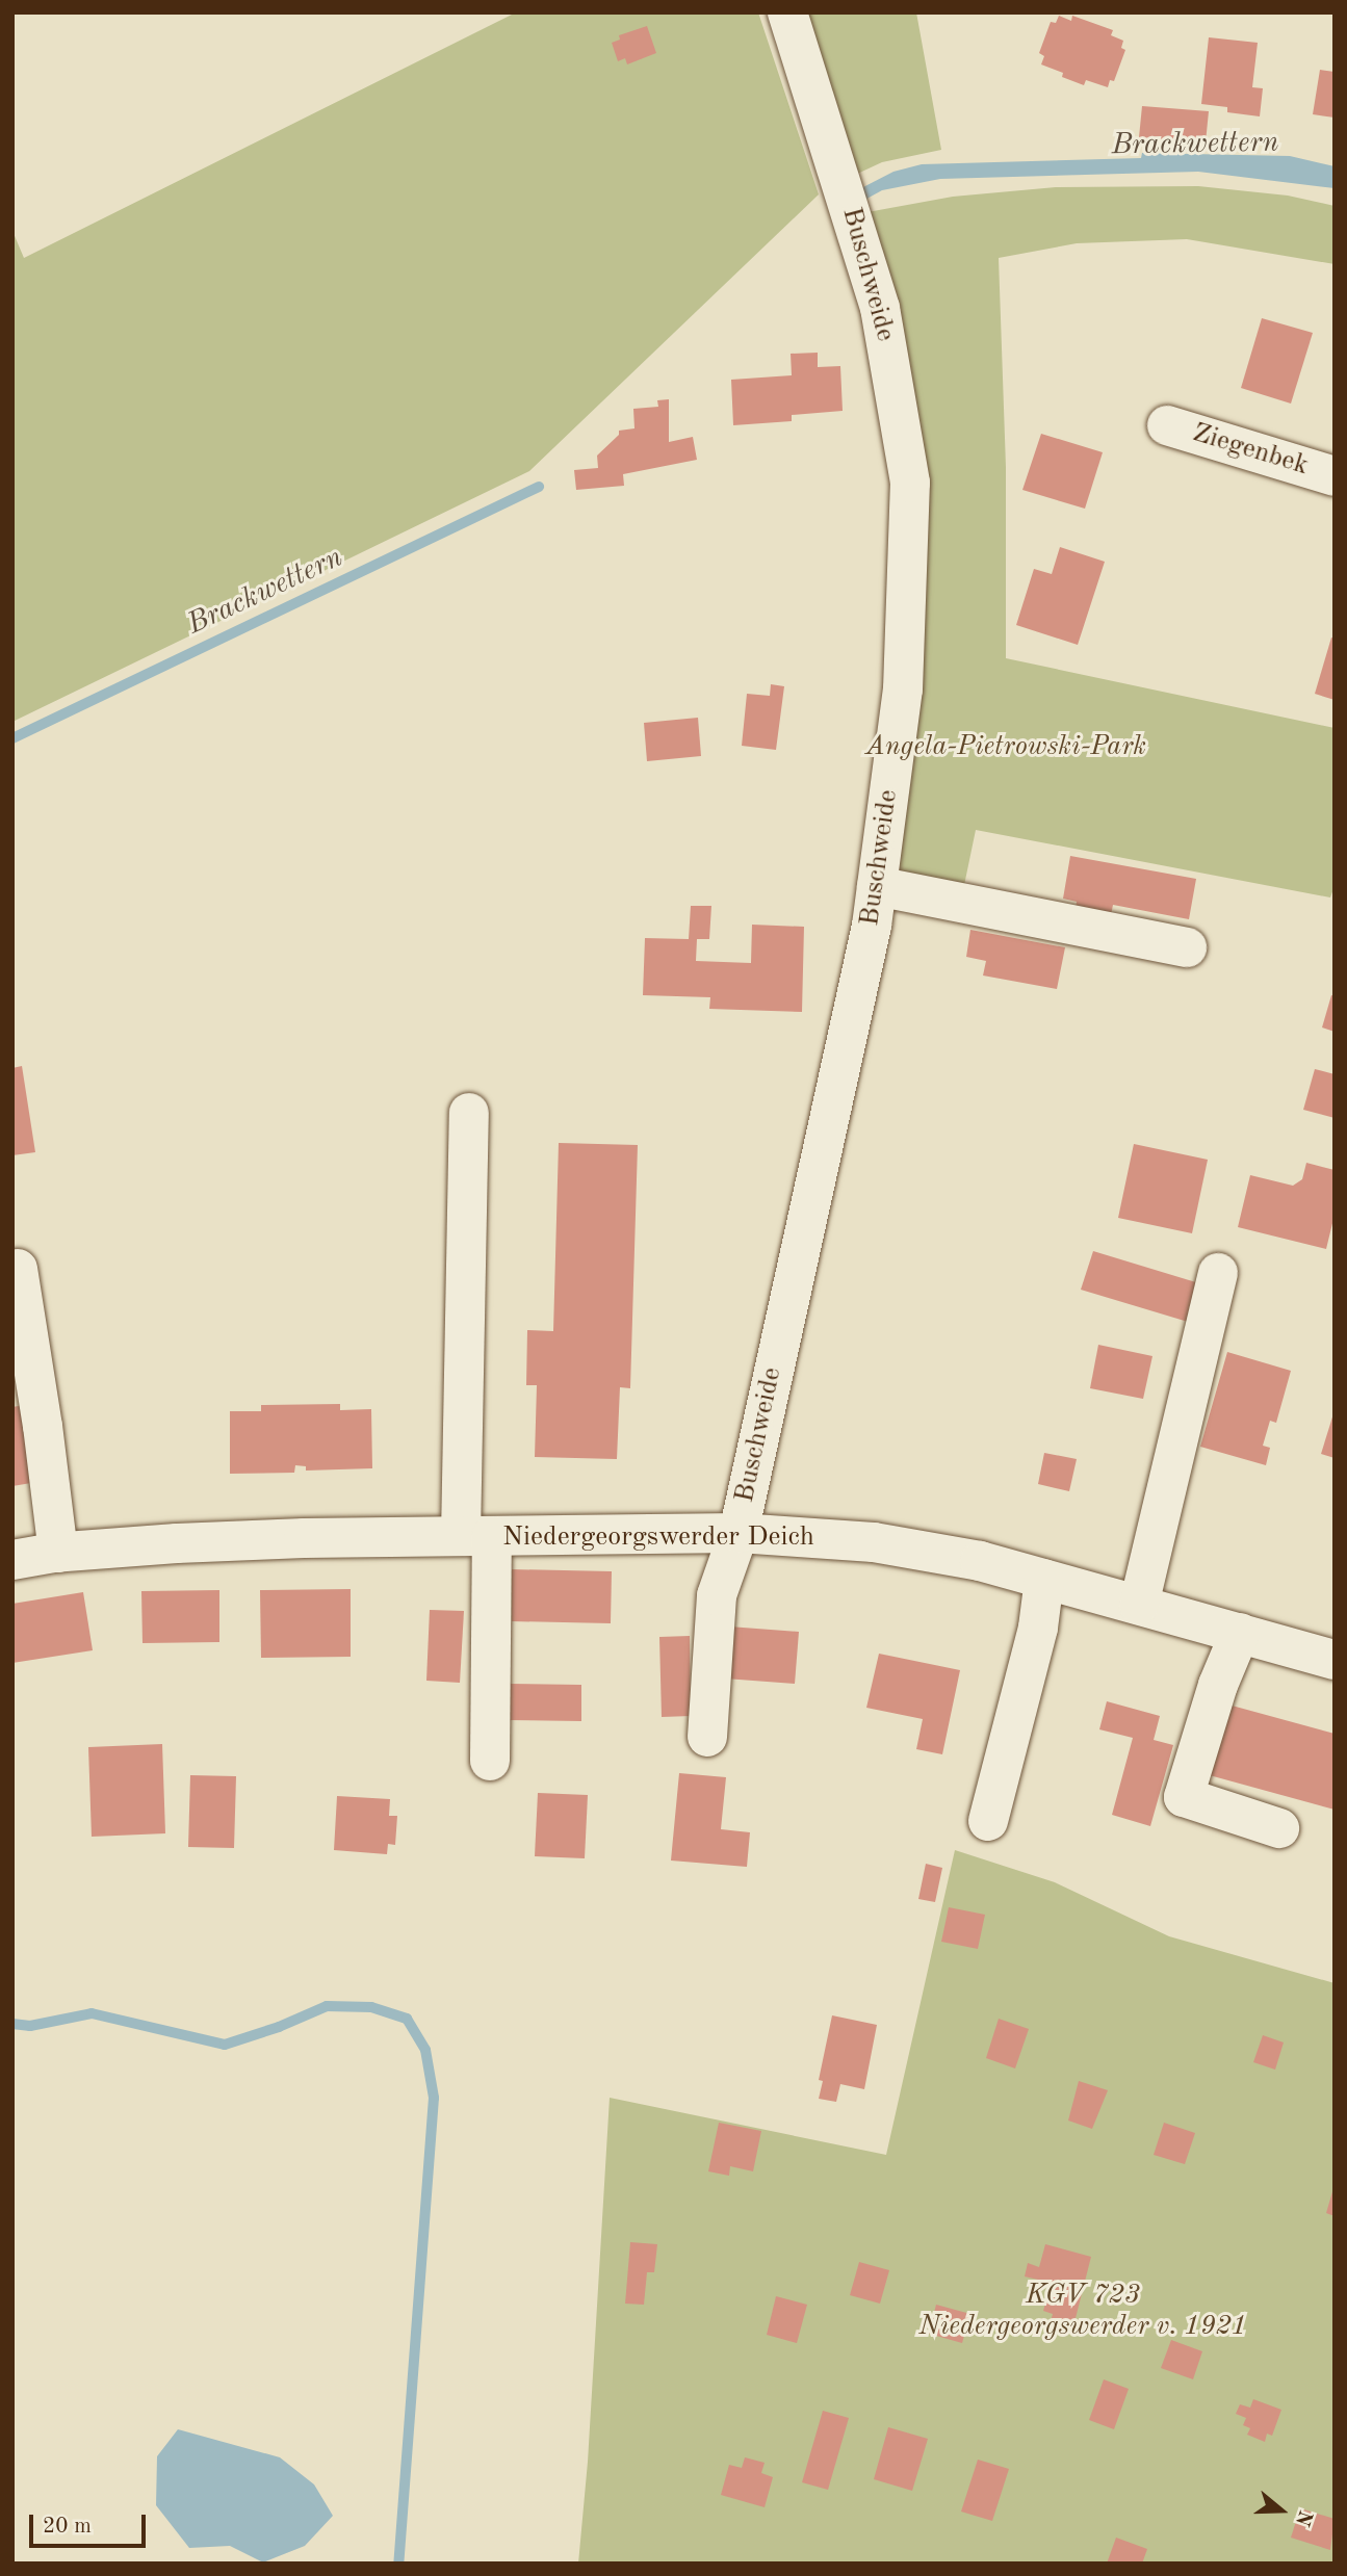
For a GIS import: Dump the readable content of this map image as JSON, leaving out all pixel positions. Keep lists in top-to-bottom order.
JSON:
{
  "streets": {
    "street": ["Buschweide", "Ziegenbek", "Niedergeorgswerder Deich"]
  },
  "crossings": [
    ["Buschweide", "Niedergeorgswerder Deich"]
  ],
  "water": ["Brackwettern"],
  "parks": ["Angela-Pietrowski-Park", "KGV 723 Niedergeorgswerder v. 1921"],
  "scale_bar": "20 m",
  "north": "right"
}
